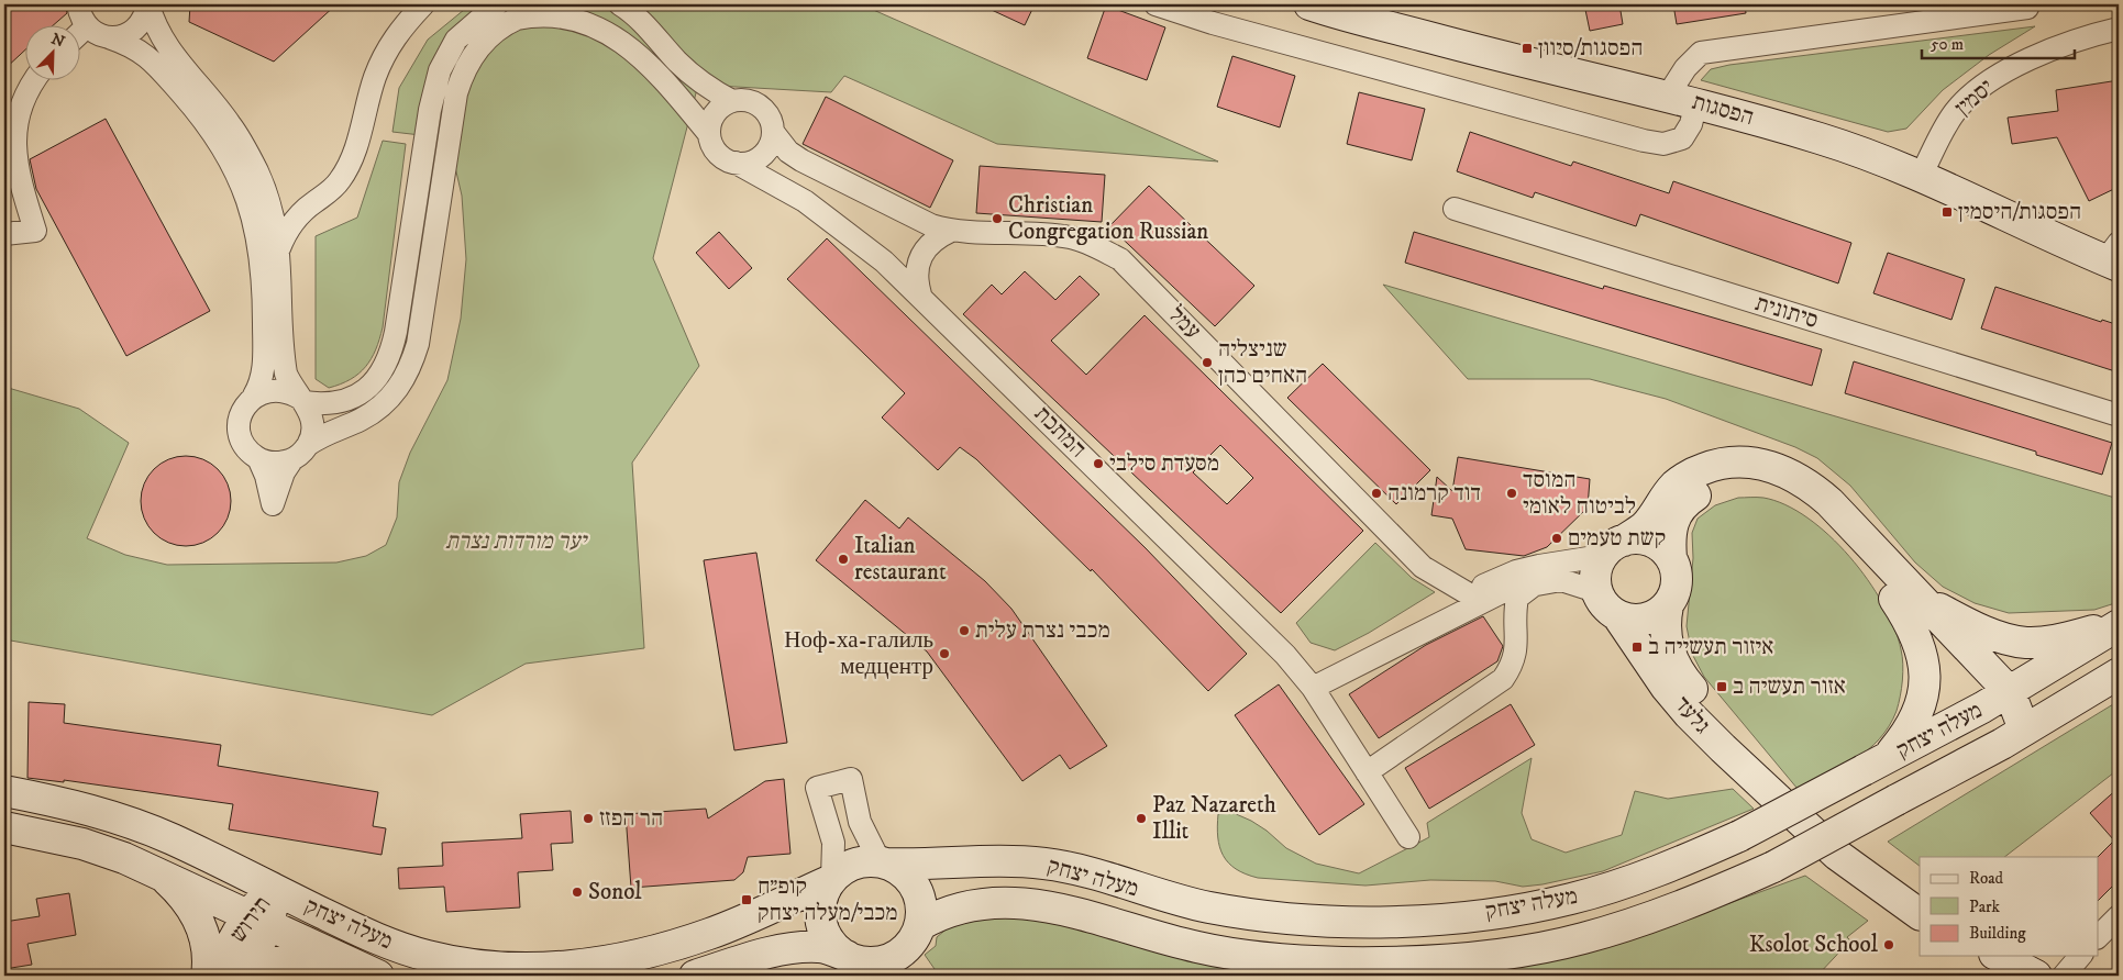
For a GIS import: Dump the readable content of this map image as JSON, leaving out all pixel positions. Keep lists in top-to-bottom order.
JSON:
{
  "streets": {
    "main road": [
      "הפסגות",
      "גלעד",
      "מעלה יצחק",
      "תירוש"
    ],
    "street": [
      "יסמין",
      "סיתונית",
      "עמל",
      "המתכת"
    ]
  },
  "crossings": [
    ["יסמין", "הפסגות"],
    ["עמל", "המתכת"],
    ["מעלה יצחק", "תירוש"]
  ],
  "parks": ["יער מורדות נצרת"],
  "places": {
    "transit": [
      "הפסגות/סיוון",
      "הפסגות/היסמין",
      "איזור תעשייה ב",
      "אזור תעשיה ב",
      "קופ״ח מכבי/מעלה יצחק"
    ],
    "other": [
      "Christian Congregation Russian",
      "שניצליה האחים כהן",
      "מסעדת סילבי",
      "דוד קרמונה",
      "המוסד לביטוח לאומי",
      "קשת טעמים",
      "Italian restaurant",
      "מכבי נצרת עלית",
      "Ноф-ха-галиль медцентр",
      "הר הפזז",
      "Paz Nazareth Illit",
      "Sonol",
      "Ksolot School"
    ]
  },
  "legend": ["Road", "Park", "Building"],
  "scale_bar": "50 m",
  "north": "top right"
}
